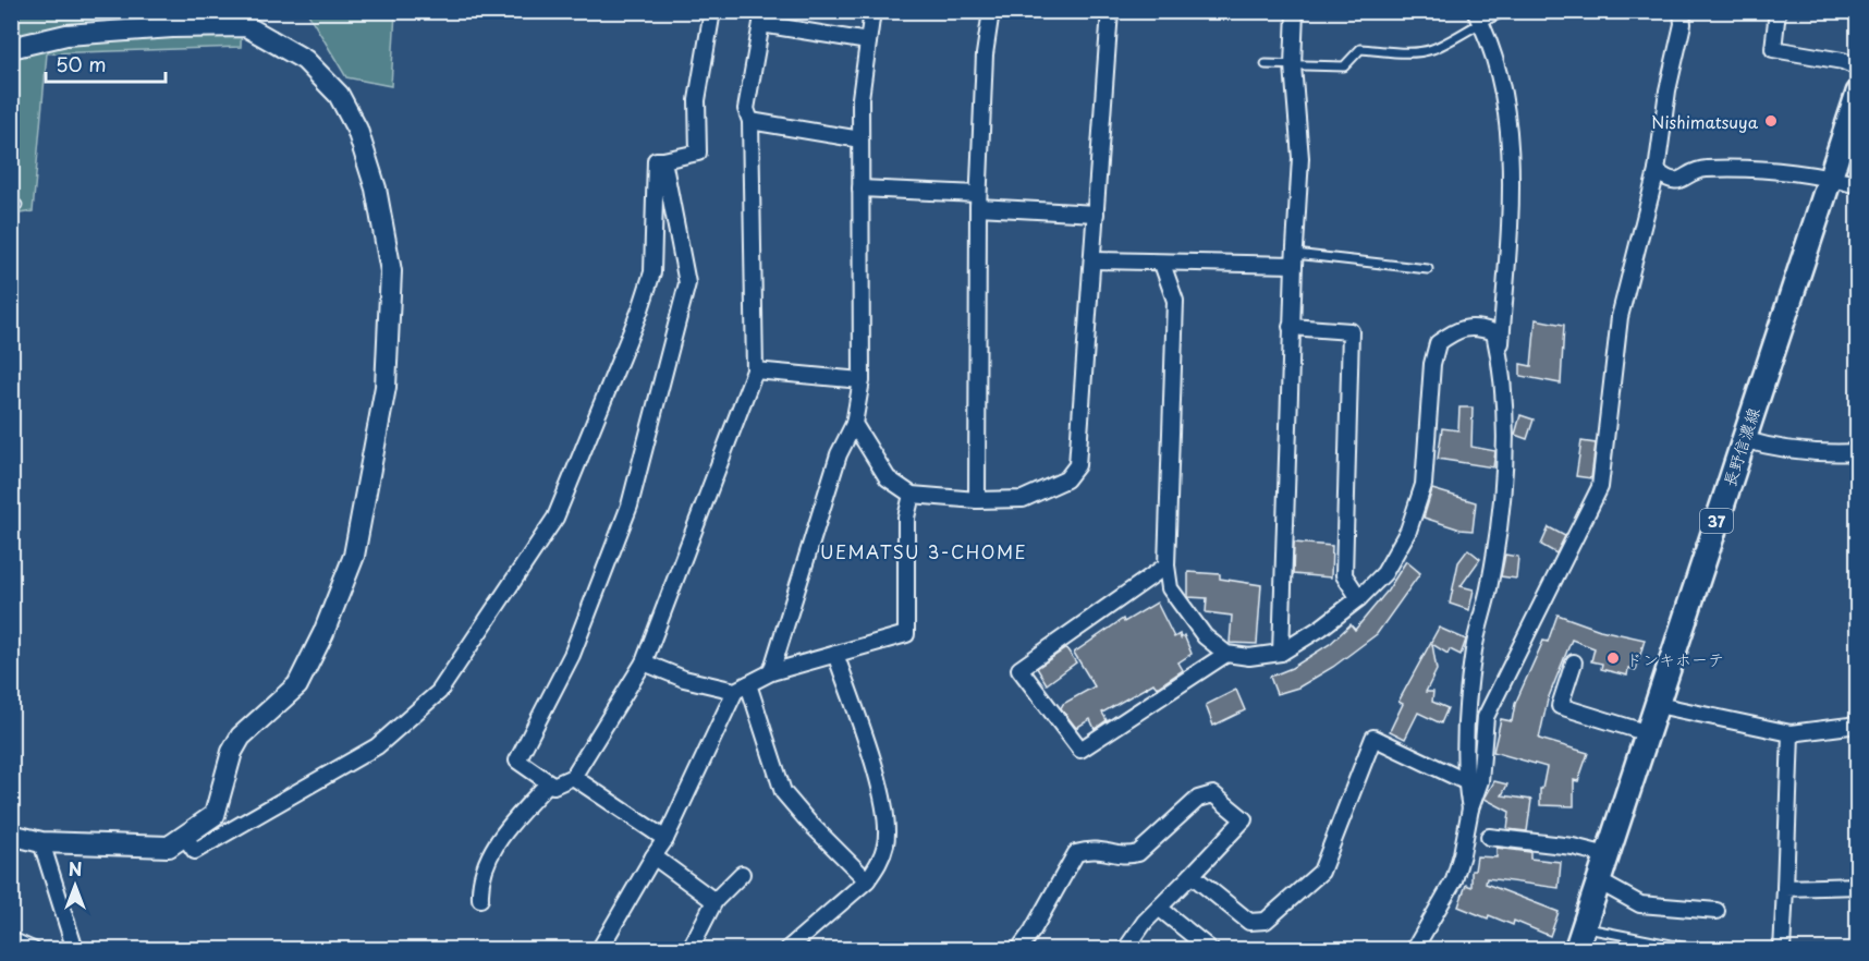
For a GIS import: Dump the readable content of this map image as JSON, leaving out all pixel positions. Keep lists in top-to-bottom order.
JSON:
{
  "streets": {
    "main road": ["長野信濃線", "37"]
  },
  "districts": ["UEMATSU 3-CHOME"],
  "places": ["Nishimatsuya", "ドンキホーテ"],
  "scale_bar": "50 m",
  "north": "top"
}
